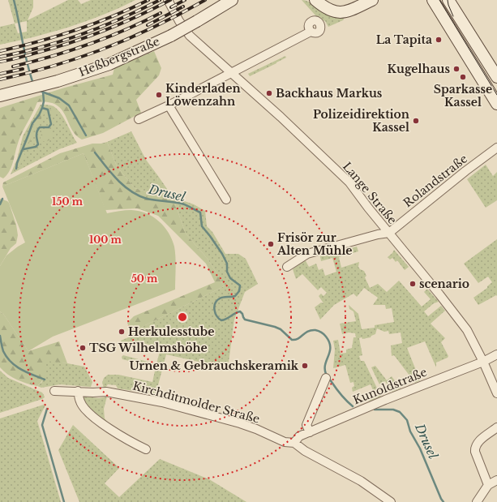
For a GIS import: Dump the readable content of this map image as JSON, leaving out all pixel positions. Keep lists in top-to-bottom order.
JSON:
{
  "streets": {
    "main road": ["Heßbergstraße"],
    "street": [
      "Rolandstraße",
      "Lange Straße",
      "Kunoldstraße",
      "Kirchditmolder Straße"
    ]
  },
  "crossings": [
    ["Rolandstraße", "Lange Straße"],
    ["Lange Straße", "Kunoldstraße"],
    ["Kunoldstraße", "Kirchditmolder Straße"]
  ],
  "water": ["Drusel"],
  "places": [
    "La Tapita",
    "Kugelhaus",
    "Sparkasse Kassel",
    "Backhaus Markus",
    "Kinderladen Löwenzahn",
    "Polizeidirektion Kassel",
    "Frisör zur Alten Mühle",
    "scenario",
    "Herkulesstube",
    "TSG Wilhelmshöhe",
    "Urnen & Gebrauchskeramik"
  ],
  "rings": ["150 m", "100 m", "50 m"]
}
